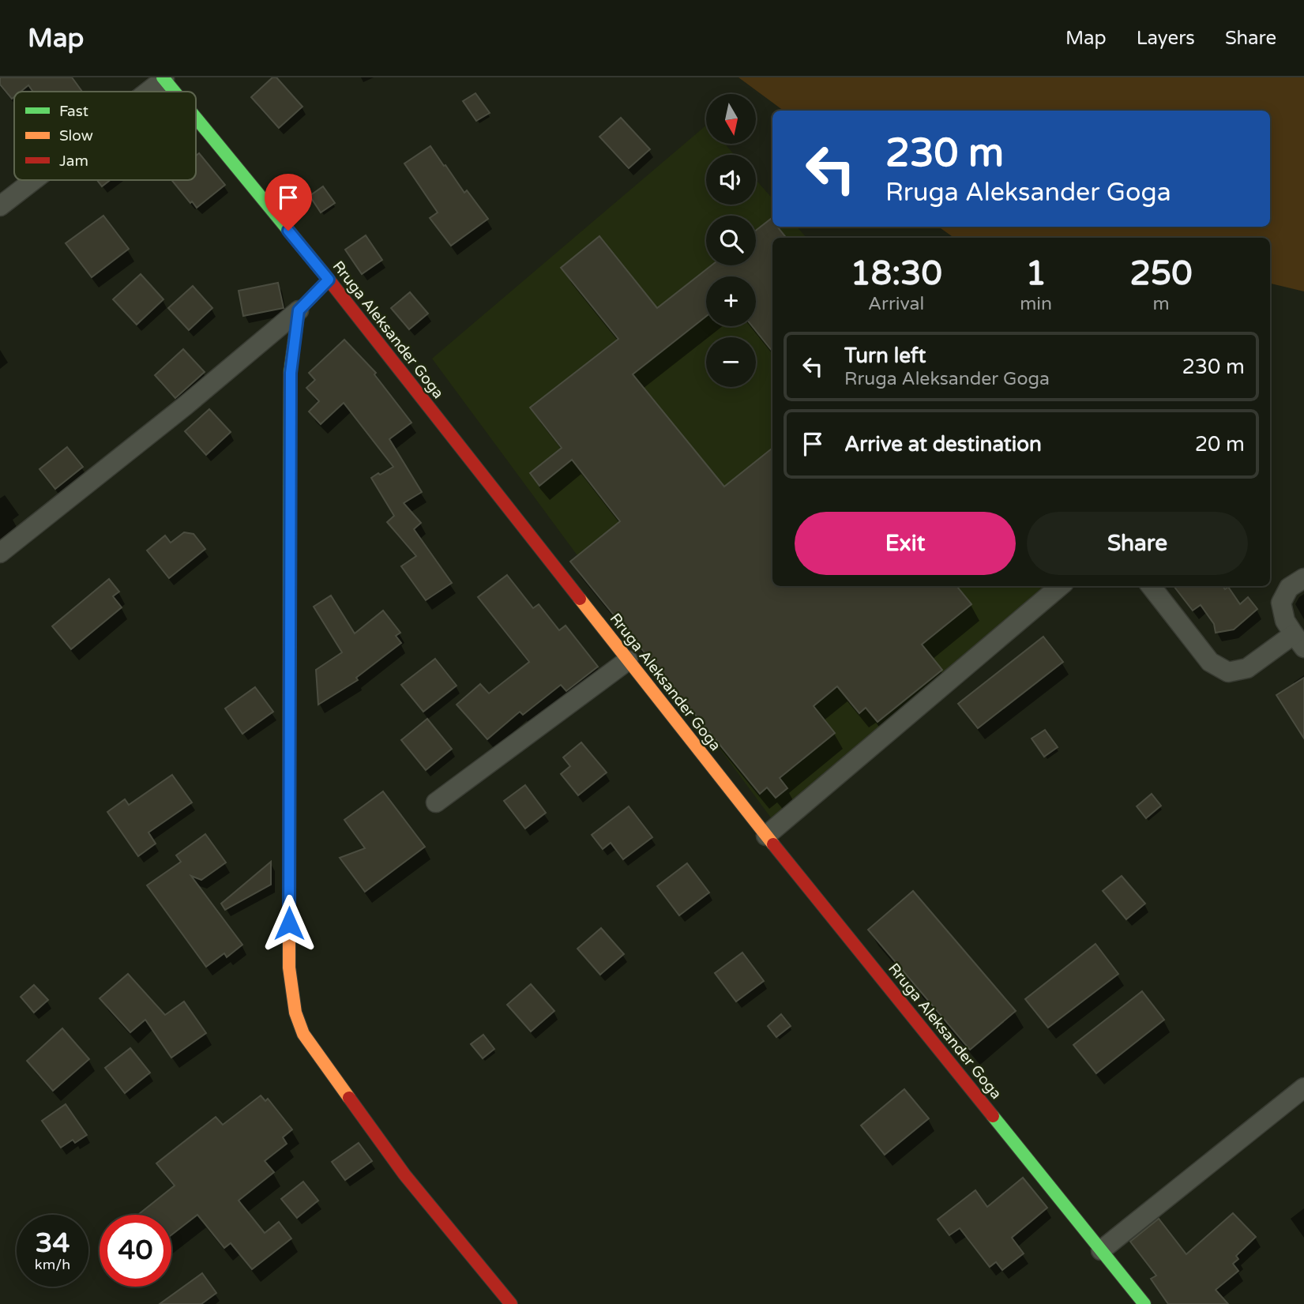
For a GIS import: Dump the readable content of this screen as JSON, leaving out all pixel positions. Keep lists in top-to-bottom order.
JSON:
{
  "streets": {
    "main road": ["Rruga Aleksander Goga"]
  },
  "legend": ["Fast", "Slow", "Jam"],
  "north": "bottom",
  "page": {
    "header": "Map",
    "nav": ["Map", "Layers", "Share"],
    "map_buttons": ["+", "−"],
    "turn": ["230 m", "Rruga Aleksander Goga"],
    "eta": [
      "18:30",
      "Arrival",
      "1",
      "min",
      "250",
      "m"
    ],
    "list": [
      {
        "name": "Turn left",
        "note": "Rruga Aleksander Goga",
        "value": "230 m"
      },
      {
        "name": "Arrive at destination",
        "value": "20 m"
      }
    ],
    "buttons": ["Exit", "Share"],
    "speed": "34 km/h",
    "limit": "40"
  }
}
